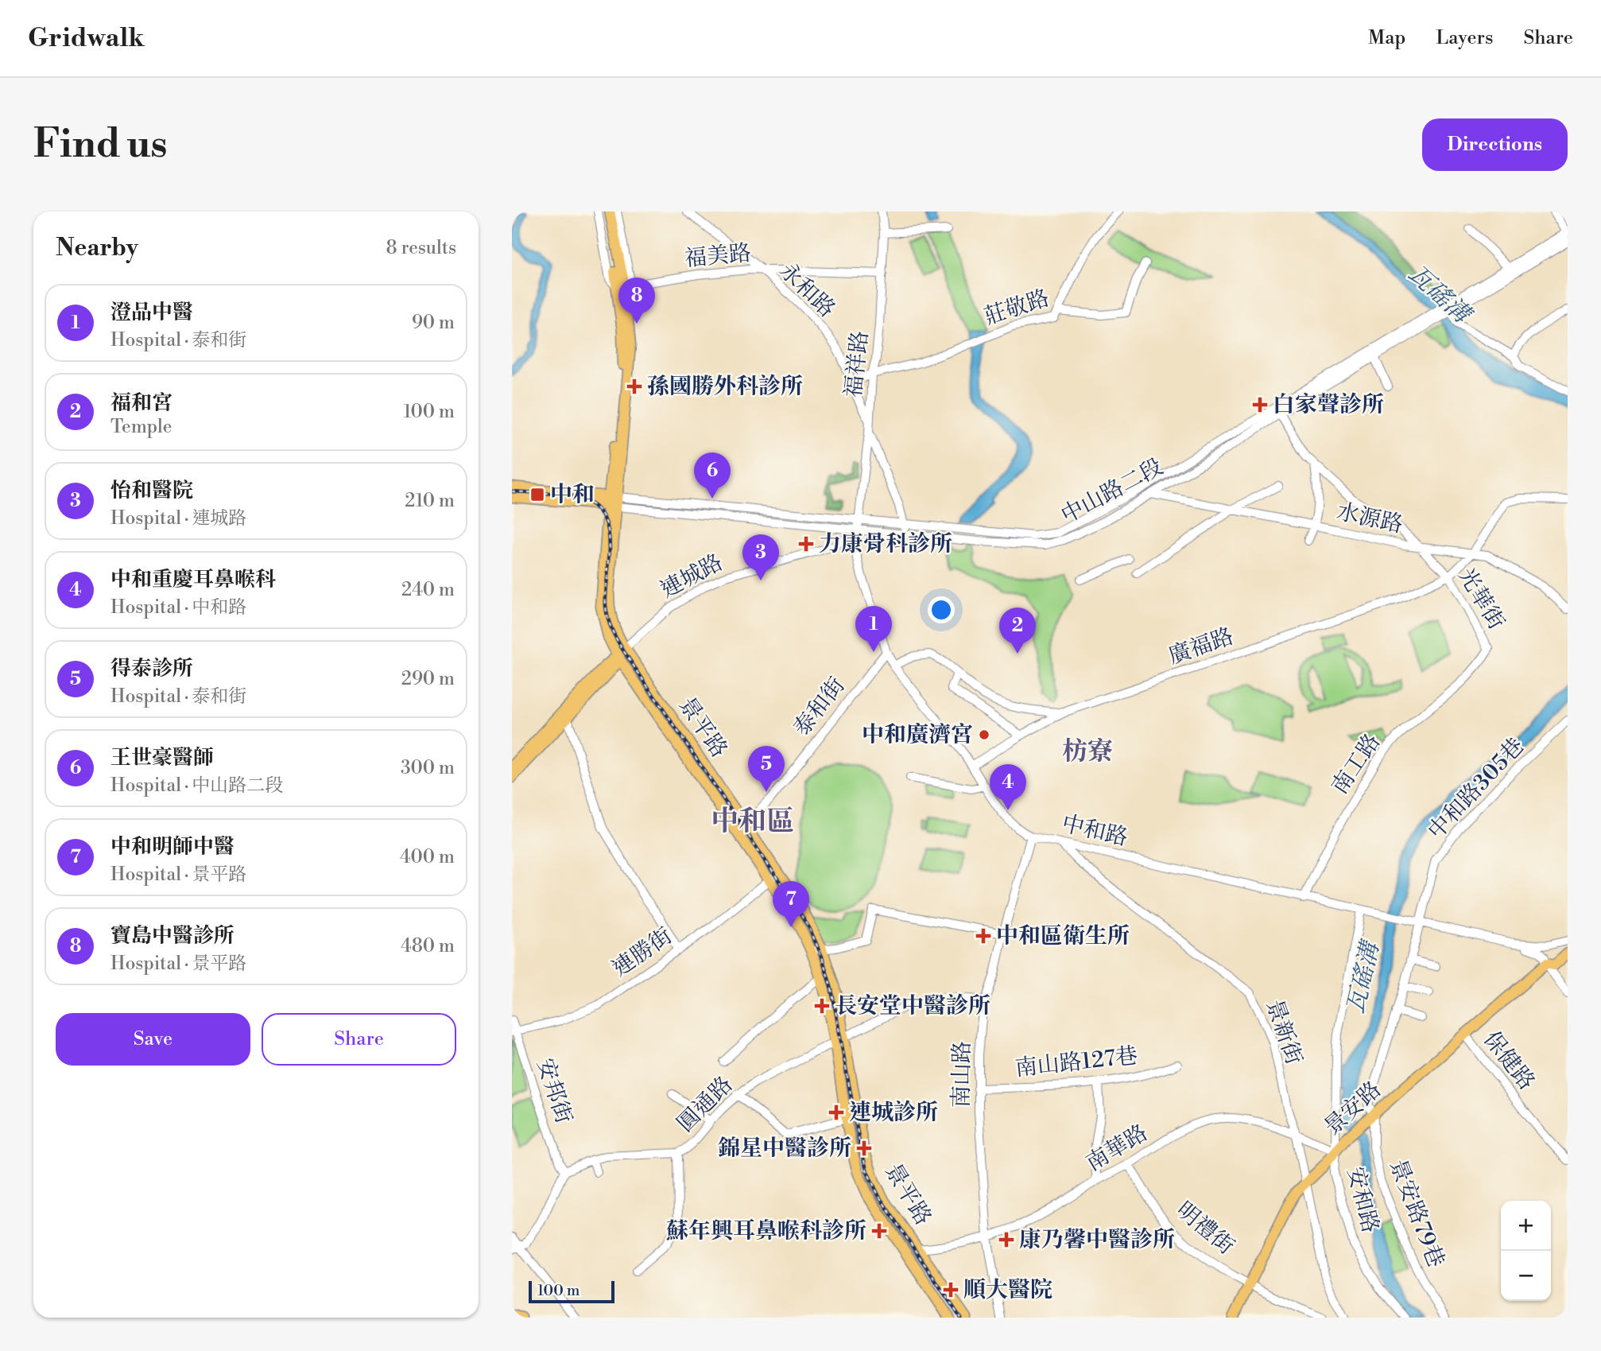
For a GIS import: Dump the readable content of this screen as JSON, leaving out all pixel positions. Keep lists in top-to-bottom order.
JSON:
{
  "streets": {
    "main road": [
      "中山路二段",
      "連城路",
      "景平路",
      "景安路"
    ],
    "street": [
      "福美路",
      "永和路",
      "莊敬路",
      "福祥路",
      "水源路",
      "光華街",
      "廣福路",
      "泰和街",
      "南工路",
      "中和路305巷",
      "中和路",
      "連勝街",
      "景新街",
      "保健路",
      "南山路127巷",
      "南山路",
      "安邦街",
      "圓通路",
      "南華路",
      "安和路",
      "景安路79巷",
      "明禮街"
    ]
  },
  "crossings": [
    ["福美路", "永和路"],
    ["福美路", "福祥路"],
    ["福美路", "景平路"],
    ["永和路", "莊敬路"],
    ["永和路", "福祥路"],
    ["莊敬路", "福祥路"],
    ["福祥路", "中山路二段"],
    ["福祥路", "連城路"],
    ["福祥路", "中和路"],
    ["中山路二段", "水源路"],
    ["中山路二段", "連城路"],
    ["中山路二段", "光華街"],
    ["中山路二段", "景平路"],
    ["中山路二段", "中和路"],
    ["水源路", "光華街"],
    ["水源路", "廣福路"],
    ["連城路", "景平路"],
    ["連城路", "中和路"],
    ["光華街", "廣福路"],
    ["光華街", "南工路"],
    ["廣福路", "中和路"],
    ["泰和街", "景平路"],
    ["泰和街", "中和路"],
    ["景平路", "連勝街"],
    ["景平路", "圓通路"],
    ["景平路", "南華路"],
    ["南工路", "中和路"],
    ["中和路305巷", "中和路"],
    ["中和路305巷", "景安路79巷"],
    ["中和路", "景新街"],
    ["中和路", "南山路"],
    ["中和路", "景安路"],
    ["中和路", "安和路"],
    ["連勝街", "安邦街"],
    ["景新街", "景安路"],
    ["景新街", "南華路"],
    ["保健路", "景安路"],
    ["南山路127巷", "南山路"],
    ["南山路", "圓通路"],
    ["南山路", "南華路"],
    ["安邦街", "圓通路"],
    ["景安路", "南華路"],
    ["景安路", "安和路"],
    ["景安路", "景安路79巷"],
    ["景安路", "明禮街"],
    ["南華路", "安和路"],
    ["南華路", "明禮街"]
  ],
  "districts": ["枋寮", "中和區"],
  "water": ["瓦磘溝"],
  "places": {
    "health": [
      "孫國勝外科診所",
      "白家聲診所",
      "力康骨科診所",
      "中和區衛生所",
      "長安堂中醫診所",
      "連城診所",
      "錦星中醫診所",
      "蘇年興耳鼻喉科診所",
      "康乃馨中醫診所",
      "順大醫院"
    ],
    "transit": ["中和"],
    "other": ["中和廣濟宮"]
  },
  "scale_bar": "100 m",
  "page": {
    "header": "Gridwalk",
    "nav": ["Map", "Layers", "Share"],
    "buttons": [
      "Directions",
      ["Save", "Share"]
    ],
    "title": "Find us",
    "heading": ["Nearby", "8 results"],
    "pins": [
      "8",
      "6",
      "3",
      "1",
      "2",
      "5",
      "4",
      "7"
    ],
    "list": [
      {
        "mark": "1",
        "name": "澄品中醫",
        "note": "Hospital · 泰和街",
        "value": "90 m"
      },
      {
        "mark": "2",
        "name": "福和宮",
        "note": "Temple",
        "value": "100 m"
      },
      {
        "mark": "3",
        "name": "怡和醫院",
        "note": "Hospital · 連城路",
        "value": "210 m"
      },
      {
        "mark": "4",
        "name": "中和重慶耳鼻喉科",
        "note": "Hospital · 中和路",
        "value": "240 m"
      },
      {
        "mark": "5",
        "name": "得泰診所",
        "note": "Hospital · 泰和街",
        "value": "290 m"
      },
      {
        "mark": "6",
        "name": "王世豪醫師",
        "note": "Hospital · 中山路二段",
        "value": "300 m"
      },
      {
        "mark": "7",
        "name": "中和明師中醫",
        "note": "Hospital · 景平路",
        "value": "400 m"
      },
      {
        "mark": "8",
        "name": "寶島中醫診所",
        "note": "Hospital · 景平路",
        "value": "480 m"
      }
    ],
    "map_buttons": ["+", "−"],
    "scale": "100 m"
  }
}
